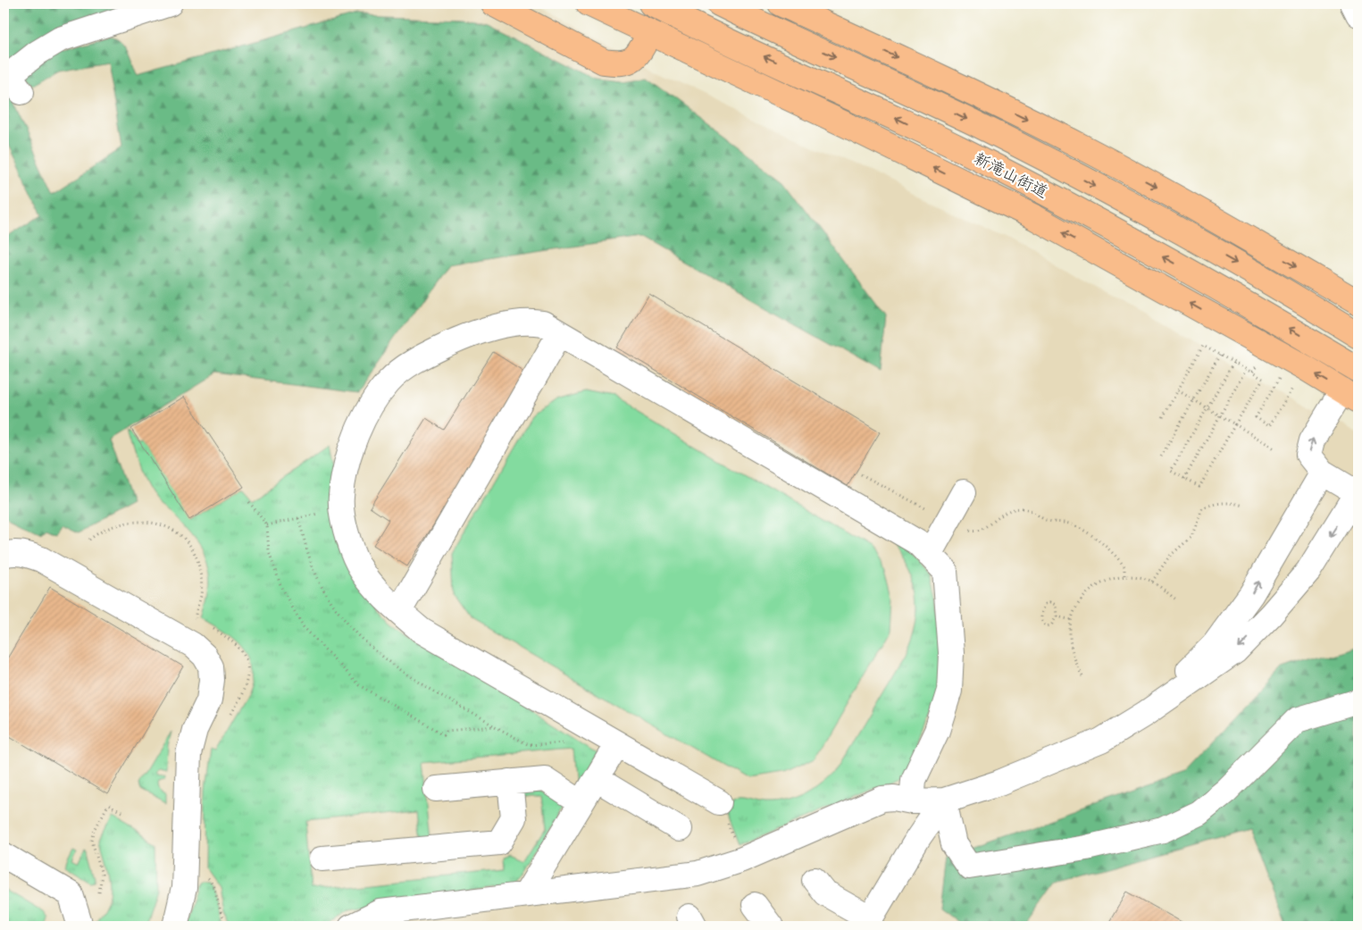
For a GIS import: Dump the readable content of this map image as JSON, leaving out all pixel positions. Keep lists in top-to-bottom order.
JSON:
{
  "streets": {
    "main road": ["新滝山街道"]
  }
}
